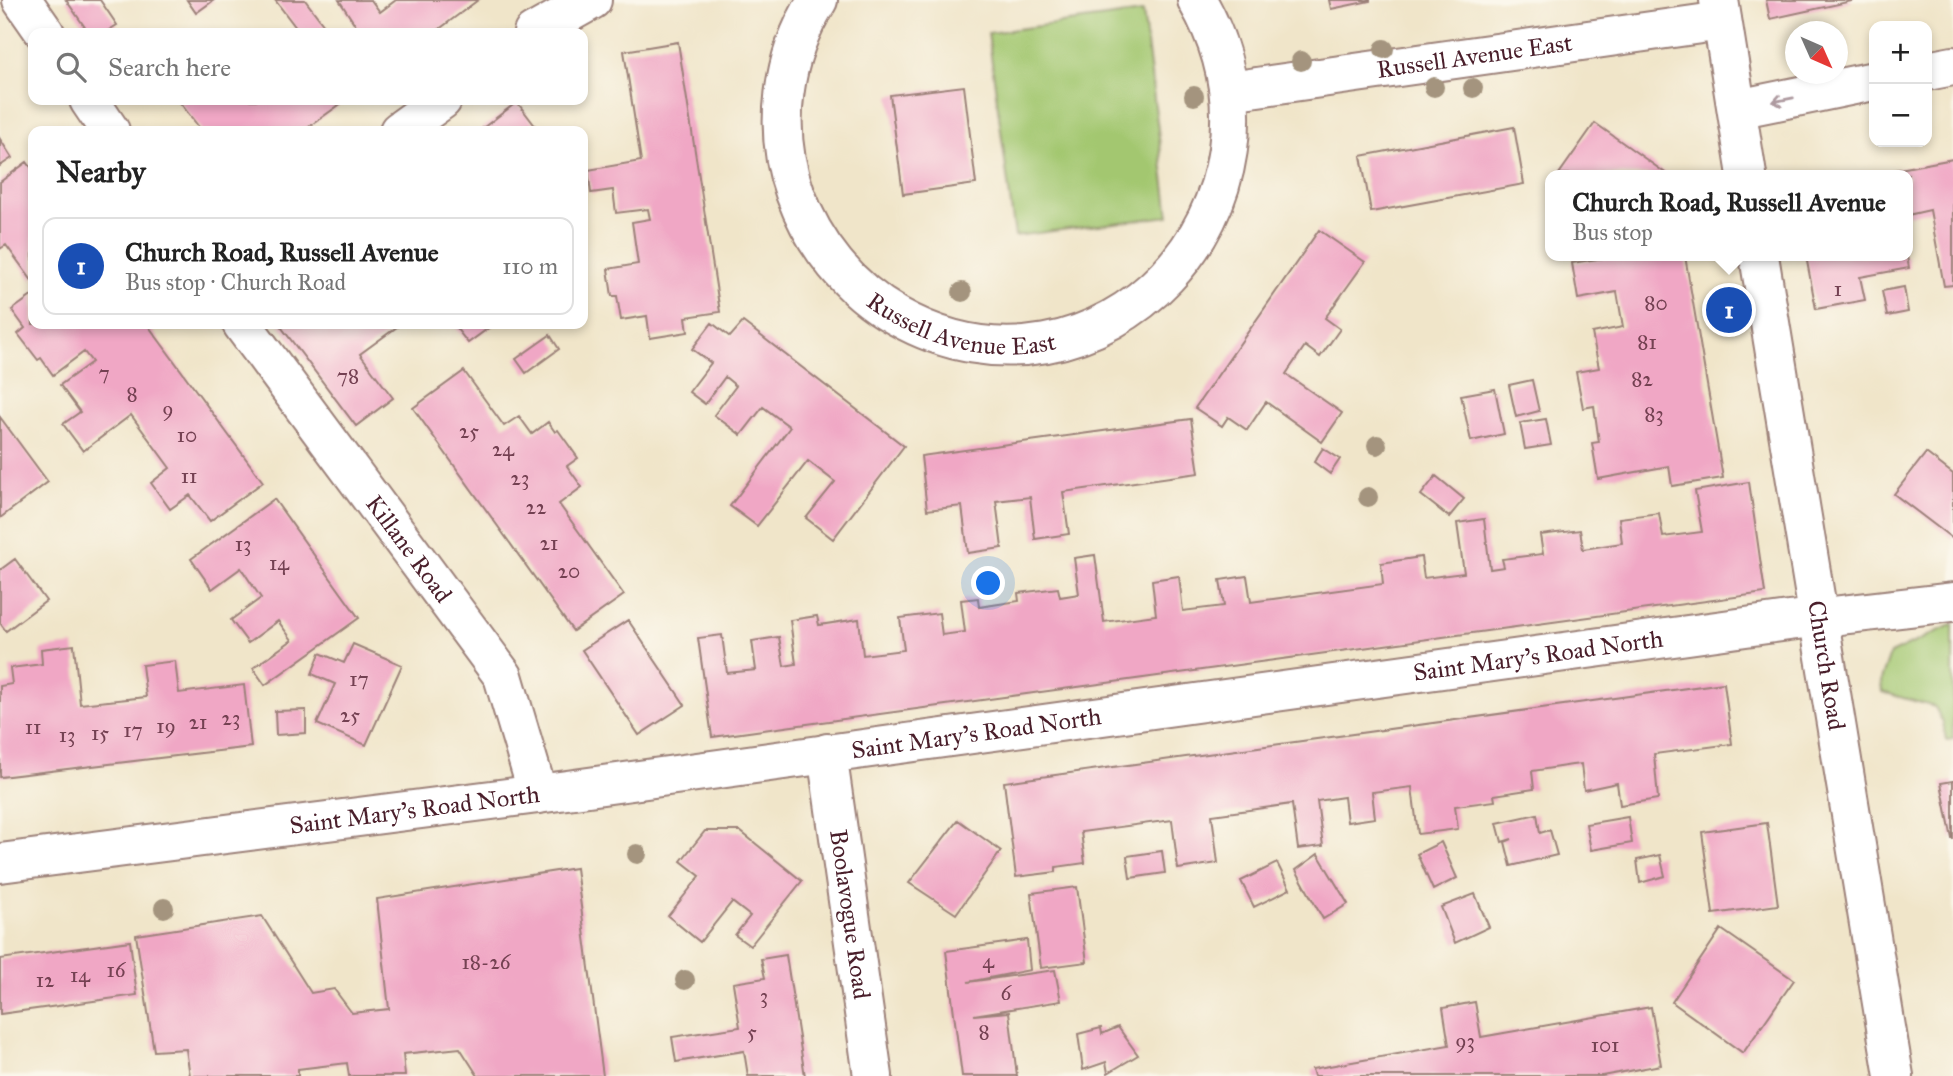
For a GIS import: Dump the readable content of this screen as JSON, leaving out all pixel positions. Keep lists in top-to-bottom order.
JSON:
{
  "streets": {
    "street": [
      "Russell Avenue East",
      "Killane Road",
      "Saint Mary's Road North",
      "Church Road",
      "Boolavogue Road"
    ]
  },
  "crossings": [
    ["Killane Road", "Saint Mary's Road North"],
    ["Saint Mary's Road North", "Church Road"],
    ["Saint Mary's Road North", "Boolavogue Road"]
  ],
  "house_numbers": [
    "1",
    "80",
    "81",
    "7",
    "78",
    "82",
    "8",
    "9",
    "83",
    "25",
    "10",
    "24",
    "11",
    "23",
    "22",
    "21",
    "13",
    "14",
    "20",
    "17",
    "25",
    "23",
    "21",
    "19",
    "11",
    "17",
    "15",
    "13",
    "4",
    "18-26",
    "16",
    "14",
    "12",
    "6",
    "3",
    "5",
    "8",
    "93",
    "101"
  ],
  "north": "bottom right",
  "page": {
    "map_buttons": ["+", "−"],
    "search": "Search here",
    "heading": "Nearby",
    "popup": ["Church Road, Russell Avenue", "Bus stop"],
    "list": [
      {
        "mark": "1",
        "name": "Church Road, Russell Avenue",
        "note": "Bus stop · Church Road",
        "value": "110 m"
      }
    ],
    "pins": "1"
  }
}
